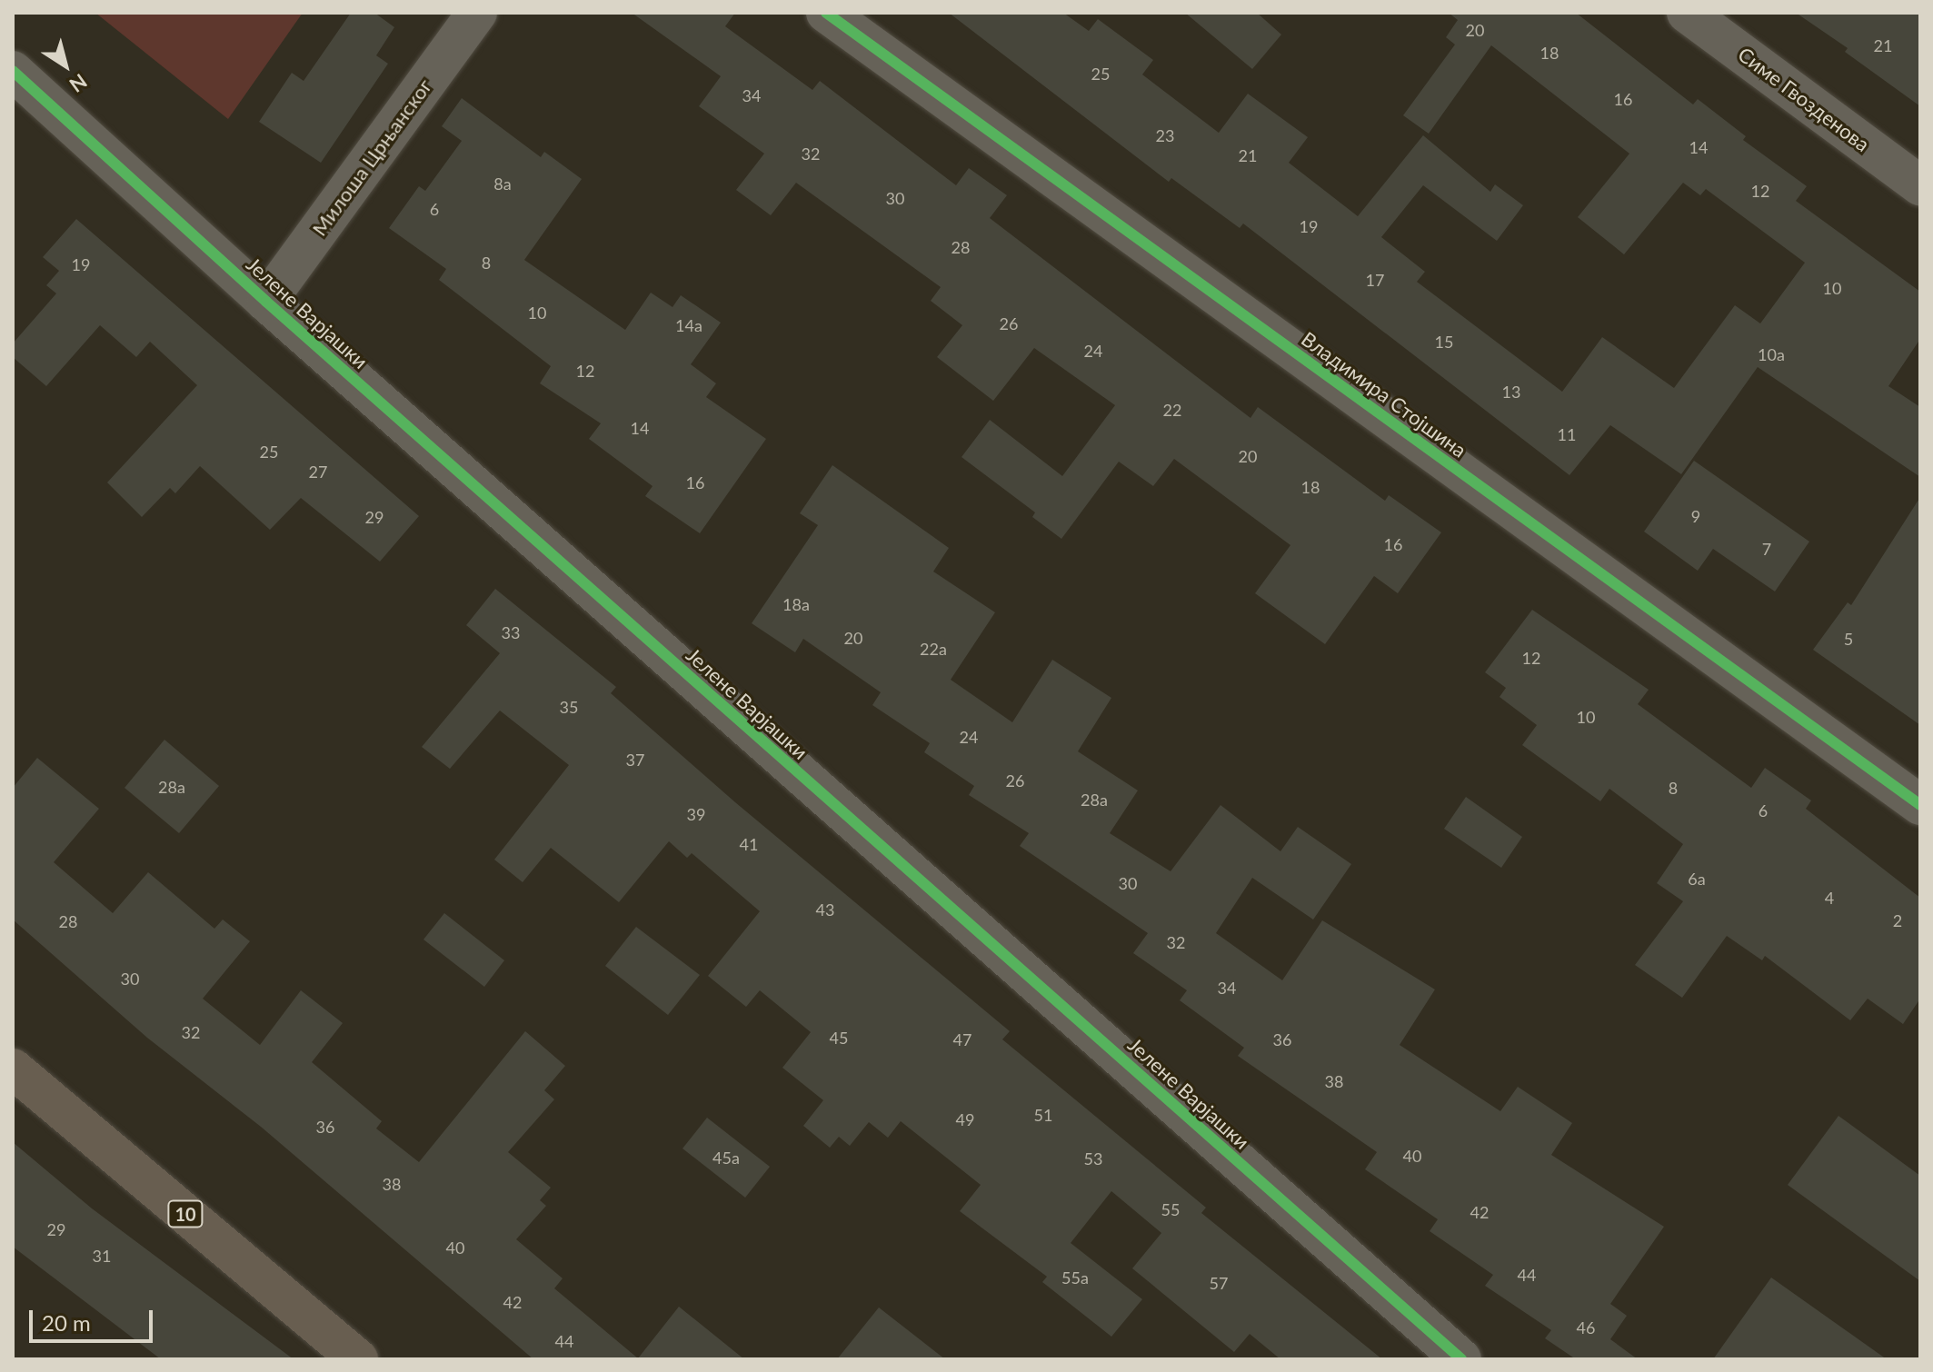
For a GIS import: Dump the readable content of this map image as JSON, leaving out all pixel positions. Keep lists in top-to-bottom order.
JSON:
{
  "streets": {
    "main road": ["10"],
    "street": [
      "Симе Гвозденова",
      "Милоша Црњанског",
      "Јелене Варјашки",
      "Владимира Стојшина"
    ]
  },
  "crossings": [
    ["Милоша Црњанског", "Јелене Варјашки"]
  ],
  "house_numbers": [
    "20",
    "21",
    "18",
    "25",
    "34",
    "16",
    "23",
    "14",
    "32",
    "21",
    "8a",
    "12",
    "30",
    "6",
    "19",
    "28",
    "8",
    "19",
    "17",
    "10",
    "10",
    "26",
    "14a",
    "15",
    "24",
    "10a",
    "12",
    "13",
    "22",
    "14",
    "11",
    "25",
    "20",
    "27",
    "16",
    "18",
    "9",
    "29",
    "16",
    "7",
    "18a",
    "33",
    "20",
    "5",
    "22a",
    "12",
    "35",
    "10",
    "24",
    "37",
    "26",
    "28a",
    "8",
    "28a",
    "6",
    "39",
    "41",
    "6a",
    "30",
    "4",
    "43",
    "2",
    "28",
    "32",
    "30",
    "34",
    "32",
    "45",
    "47",
    "36",
    "38",
    "51",
    "49",
    "36",
    "40",
    "45a",
    "53",
    "38",
    "55",
    "42",
    "29",
    "40",
    "31",
    "44",
    "55a",
    "57",
    "42",
    "46",
    "44"
  ],
  "scale_bar": "20 m",
  "north": "bottom right"
}
